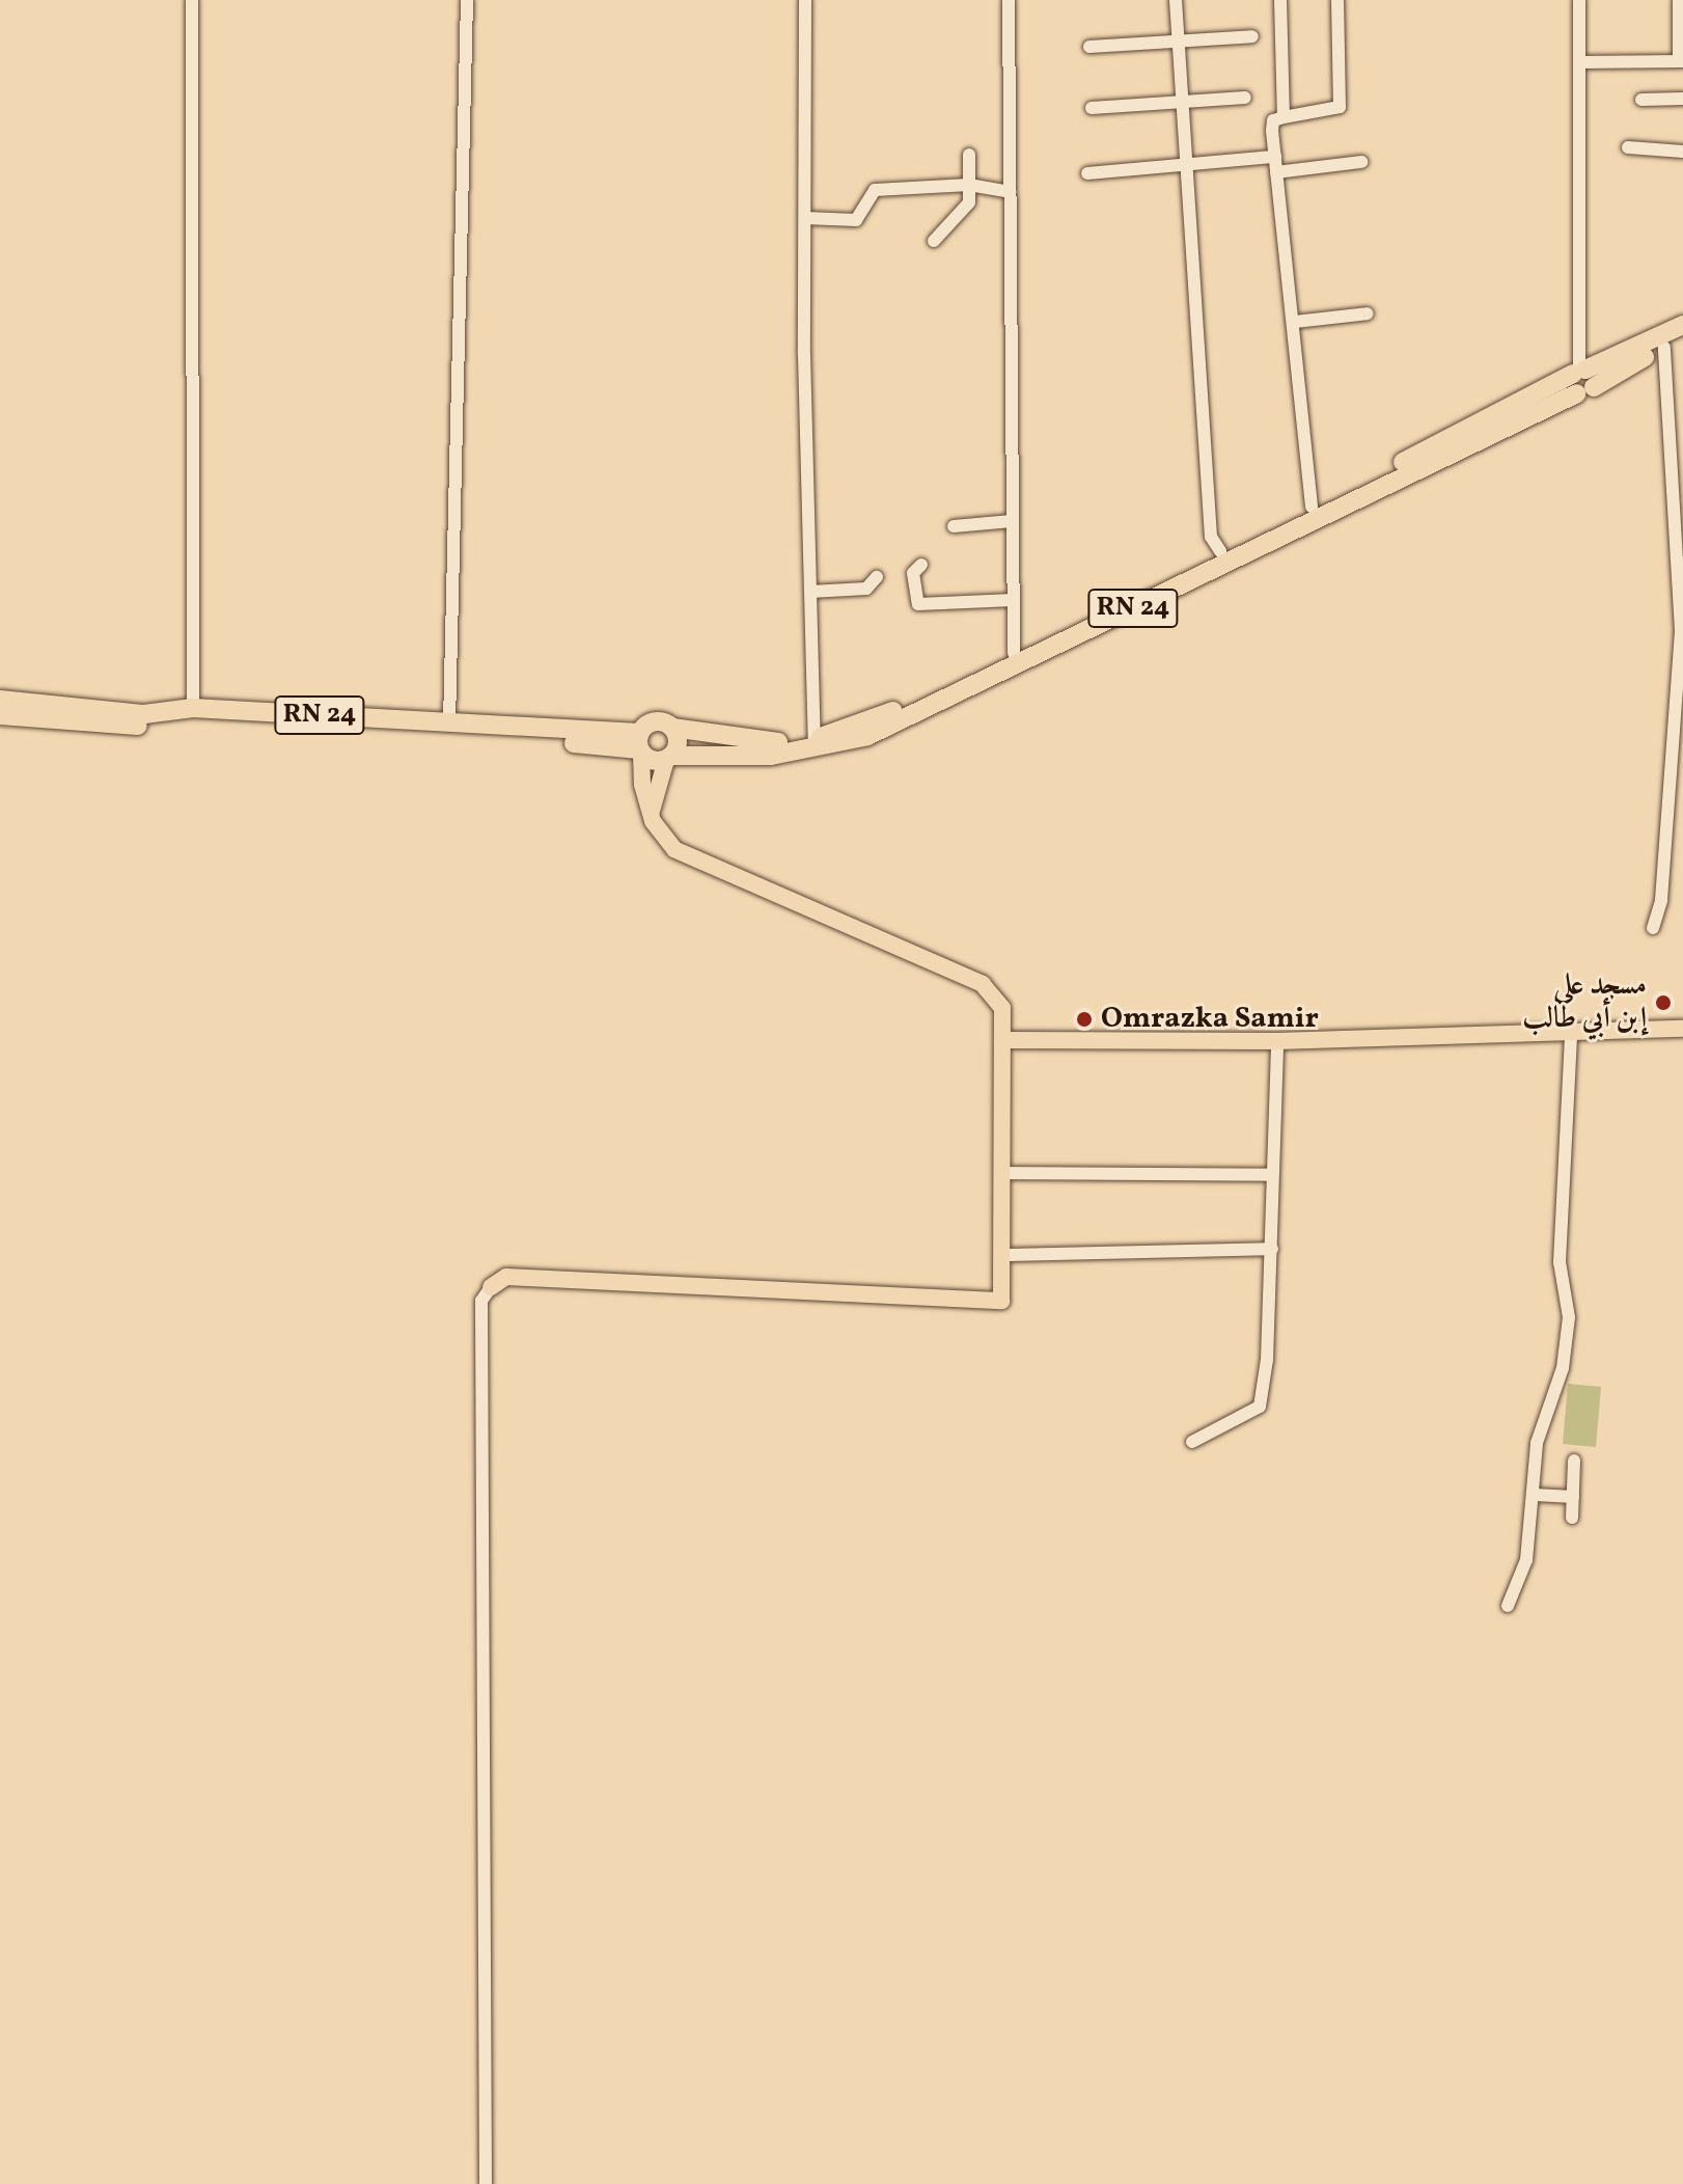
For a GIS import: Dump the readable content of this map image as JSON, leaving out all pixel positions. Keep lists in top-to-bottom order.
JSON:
{
  "streets": {
    "highway": ["RN 24"]
  },
  "places": ["مسجد علي إبن أبي طالب", "Omrazka Samir"]
}
